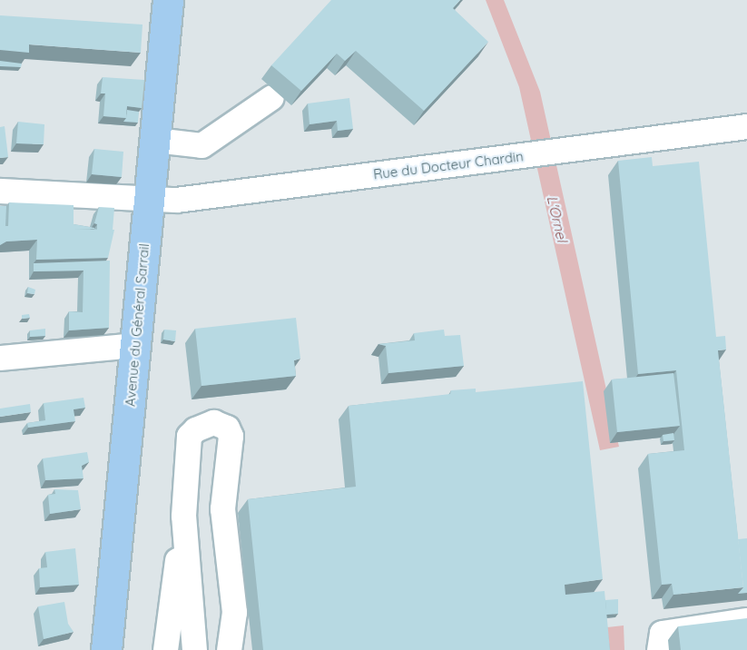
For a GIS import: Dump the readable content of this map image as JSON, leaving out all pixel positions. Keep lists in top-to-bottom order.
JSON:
{
  "streets": {
    "main road": ["Avenue du Général Sarrail"],
    "street": ["Rue du Docteur Chardin"]
  },
  "crossings": [
    ["Rue du Docteur Chardin", "Avenue du Général Sarrail"]
  ],
  "water": ["L'Ornel"]
}
